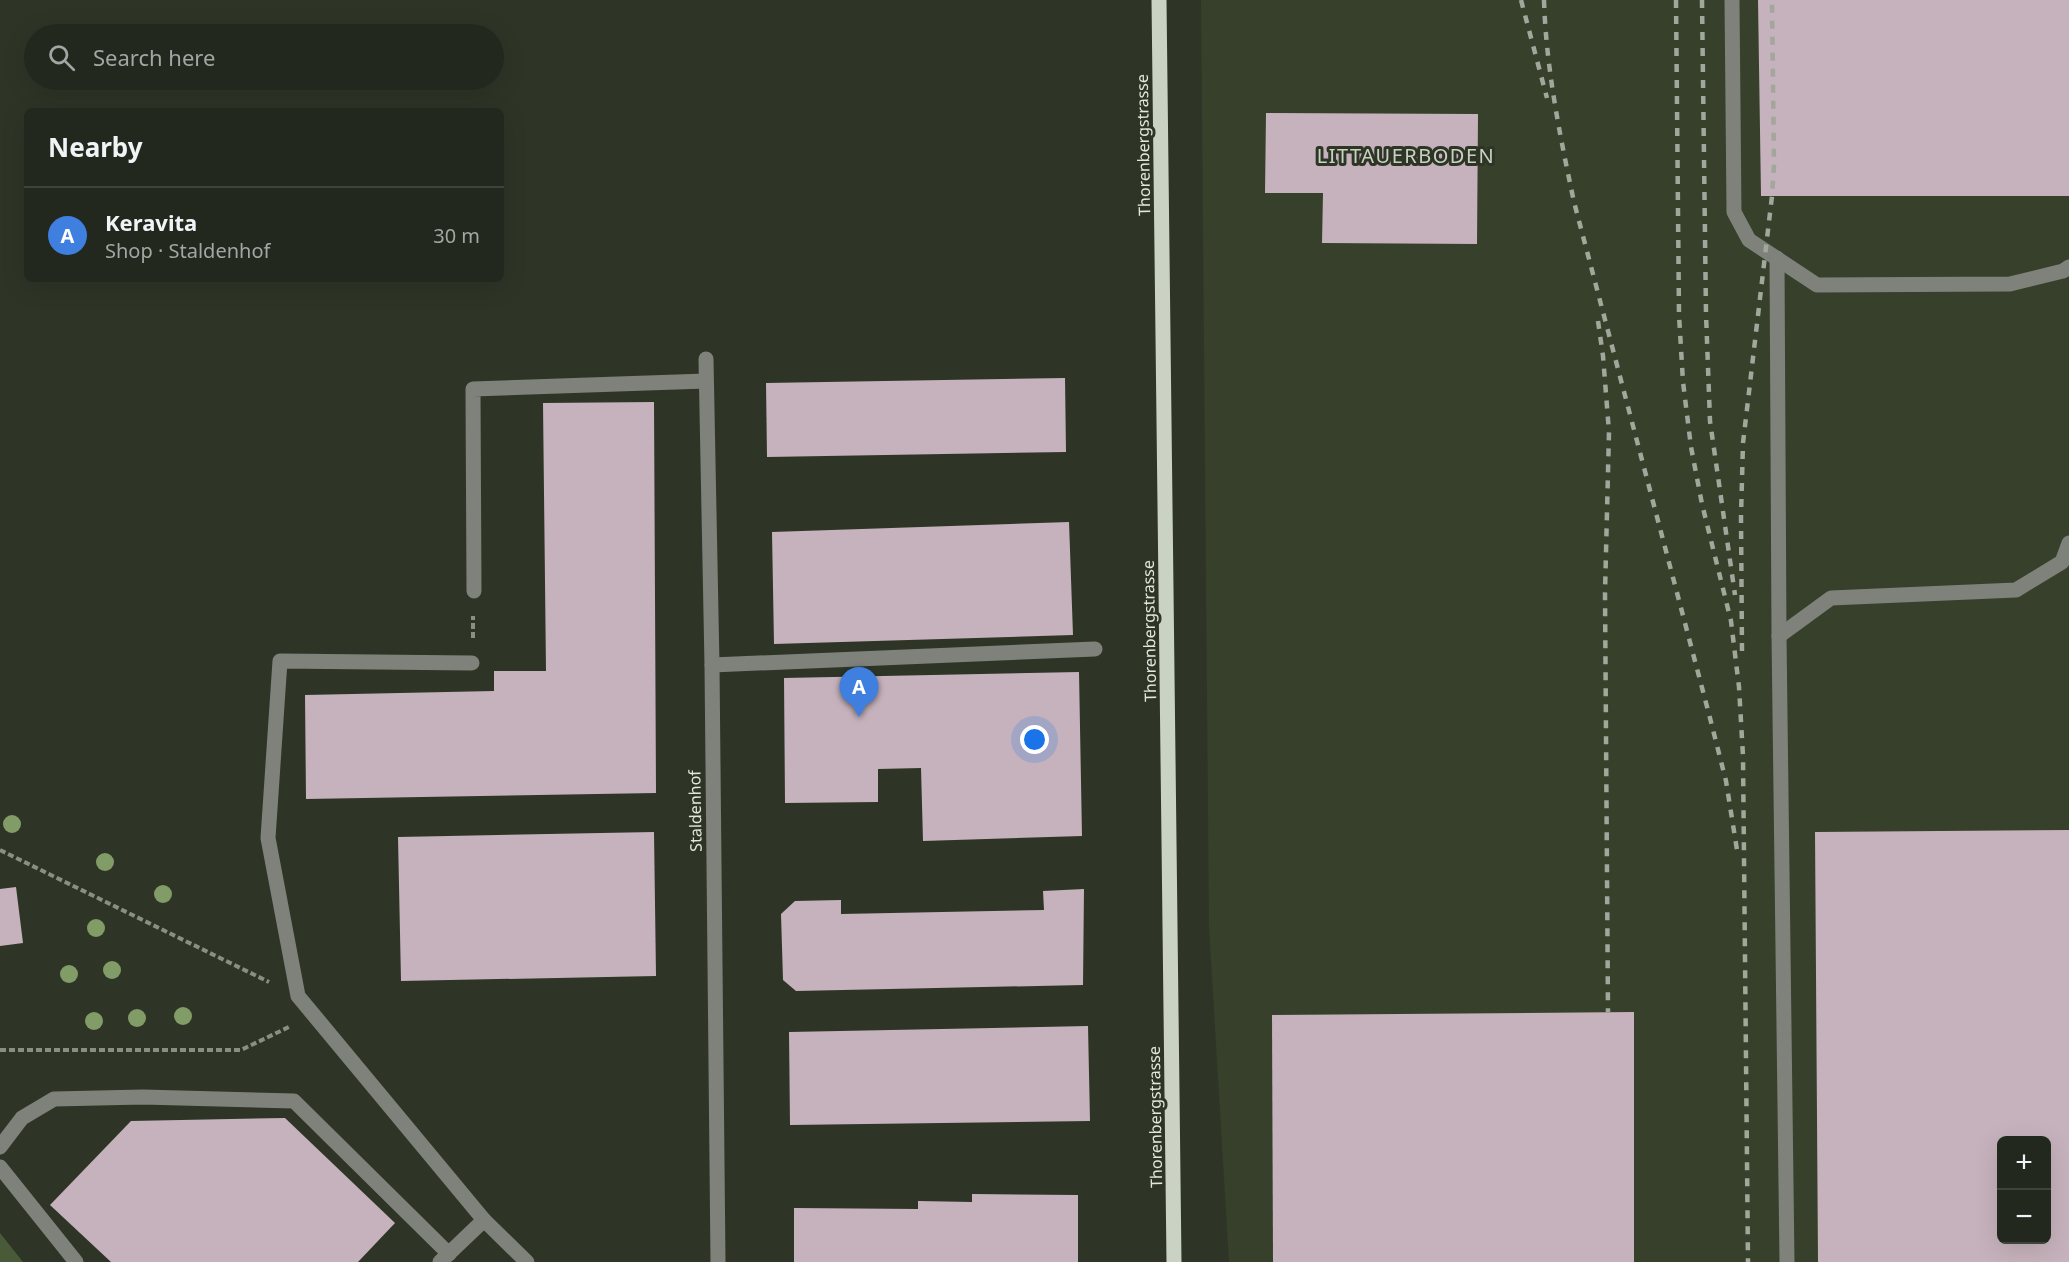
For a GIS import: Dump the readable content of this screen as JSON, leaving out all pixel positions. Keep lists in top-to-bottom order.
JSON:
{
  "streets": {
    "main road": ["Thorenbergstrasse"],
    "street": ["Staldenhof"]
  },
  "districts": ["LITTAUERBODEN"],
  "page": {
    "search": "Search here",
    "heading": "Nearby",
    "list": [
      {
        "mark": "A",
        "name": "Keravita",
        "note": "Shop · Staldenhof",
        "value": "30 m"
      }
    ],
    "pins": "A",
    "map_buttons": ["+", "−"]
  }
}
